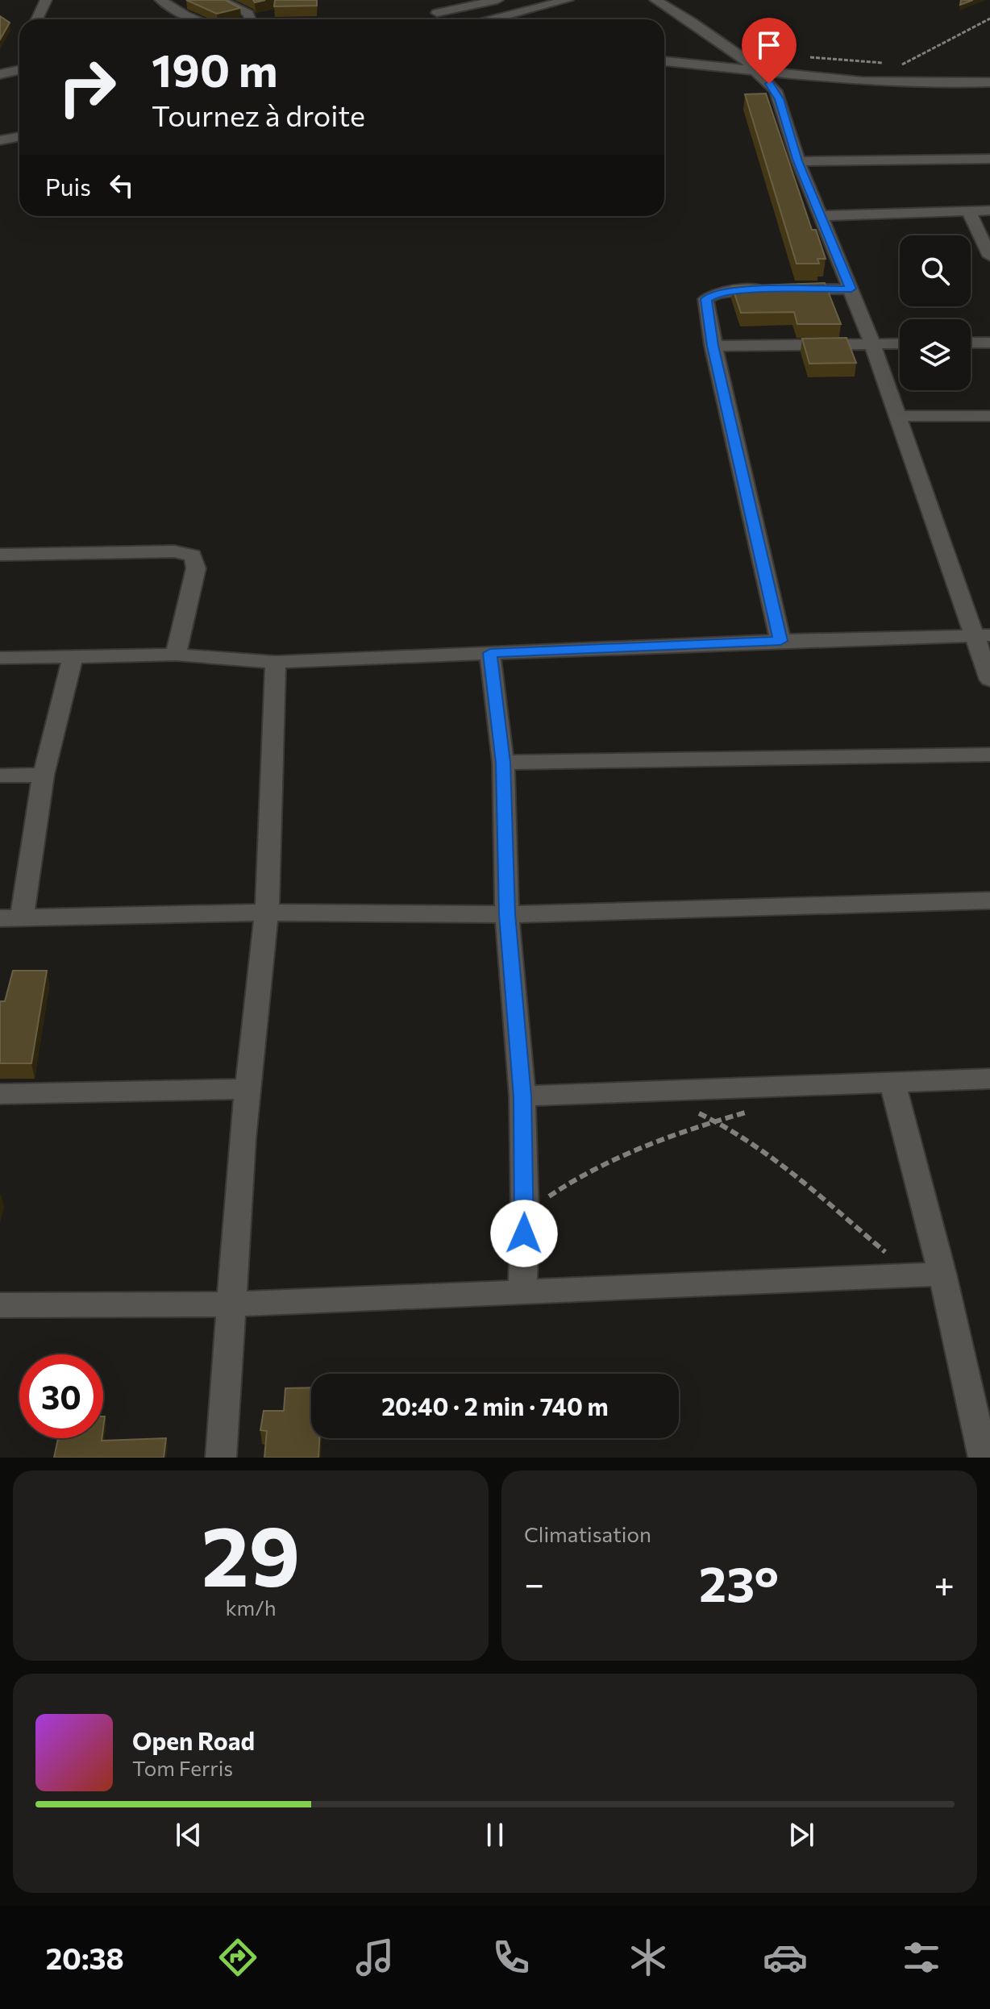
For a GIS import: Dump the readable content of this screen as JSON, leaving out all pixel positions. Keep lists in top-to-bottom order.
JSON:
{
  "page": {
    "turn": ["190 m", "Tournez à droite"],
    "then": "Puis",
    "limit": "30",
    "trip": "20:40 · 2 min · 740 m",
    "tile": [
      ["29", "km/h"],
      "Climatisation"
    ],
    "heat": ["−", "23°", "+"],
    "song": ["Open Road", "Tom Ferris"],
    "tabs": "20:38"
  }
}
